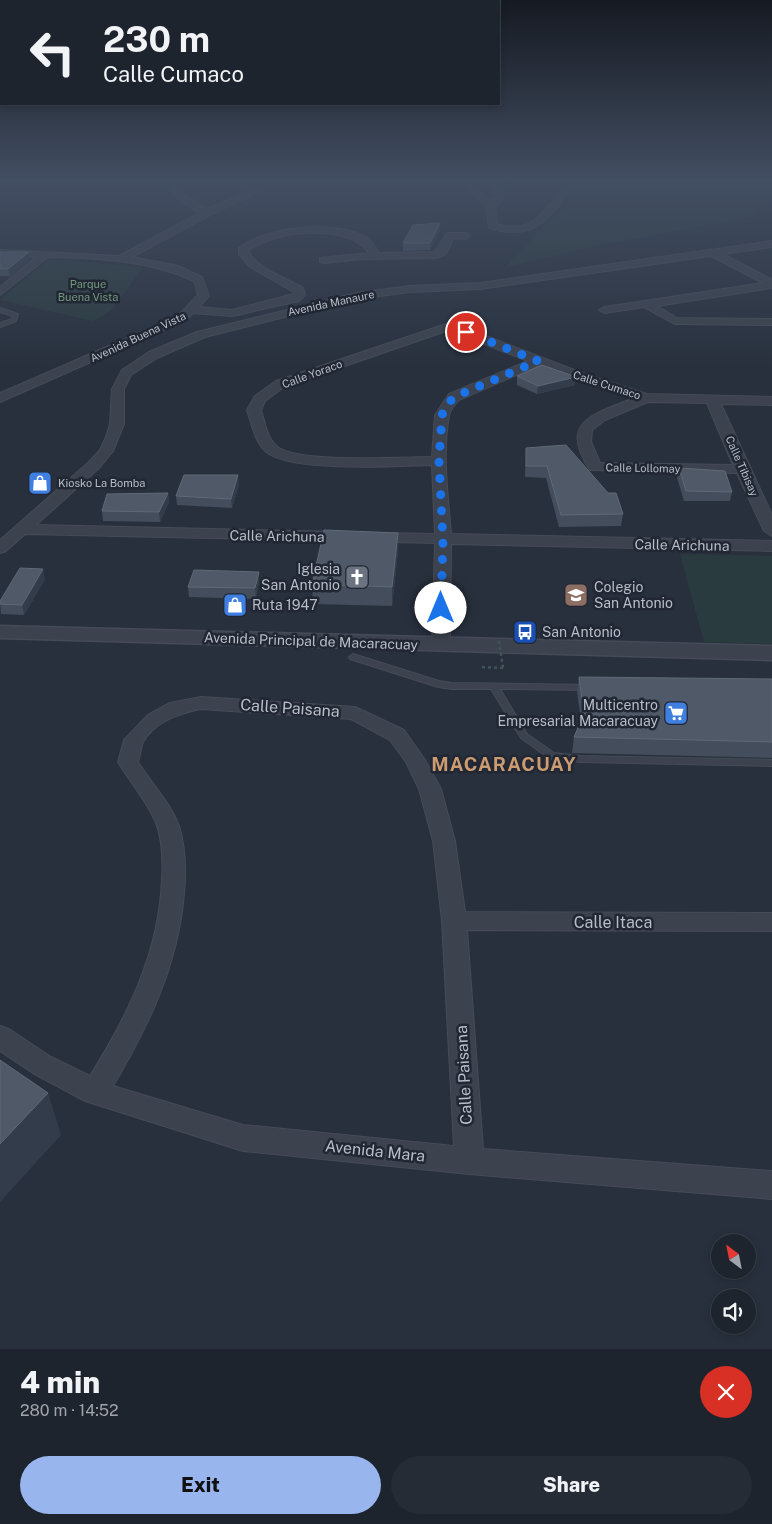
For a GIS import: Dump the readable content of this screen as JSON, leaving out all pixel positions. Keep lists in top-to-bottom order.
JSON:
{
  "streets": {
    "street": [
      "Avenida Manaure",
      "Avenida Buena Vista",
      "Calle Yoraco",
      "Calle Cumaco",
      "Calle Tibisay",
      "Calle Lollomay",
      "Calle Arichuna",
      "Avenida Principal de Macaracuay",
      "Calle Paisana",
      "Calle Itaca",
      "Avenida Mara"
    ]
  },
  "crossings": [
    ["Avenida Manaure", "Calle Arichuna"],
    ["Calle Yoraco", "Calle Cumaco"],
    ["Calle Cumaco", "Calle Tibisay"],
    ["Calle Cumaco", "Calle Lollomay"],
    ["Calle Tibisay", "Calle Lollomay"],
    ["Calle Paisana", "Calle Itaca"],
    ["Calle Paisana", "Avenida Mara"]
  ],
  "districts": ["MACARACUAY"],
  "parks": ["Parque Buena Vista"],
  "places": {
    "shop": ["Kiosko La Bomba", "Ruta 1947"],
    "church": ["Iglesia San Antonio"],
    "school or university": ["Colegio San Antonio"],
    "bus stop": ["San Antonio"],
    "supermarket": ["Multicentro Empresarial Macaracuay"]
  },
  "north": "top left",
  "page": {
    "turn": ["230 m", "Calle Cumaco"],
    "heading": ["4 min", "280 m · 14:52"],
    "buttons": ["Exit", "Share"]
  }
}
